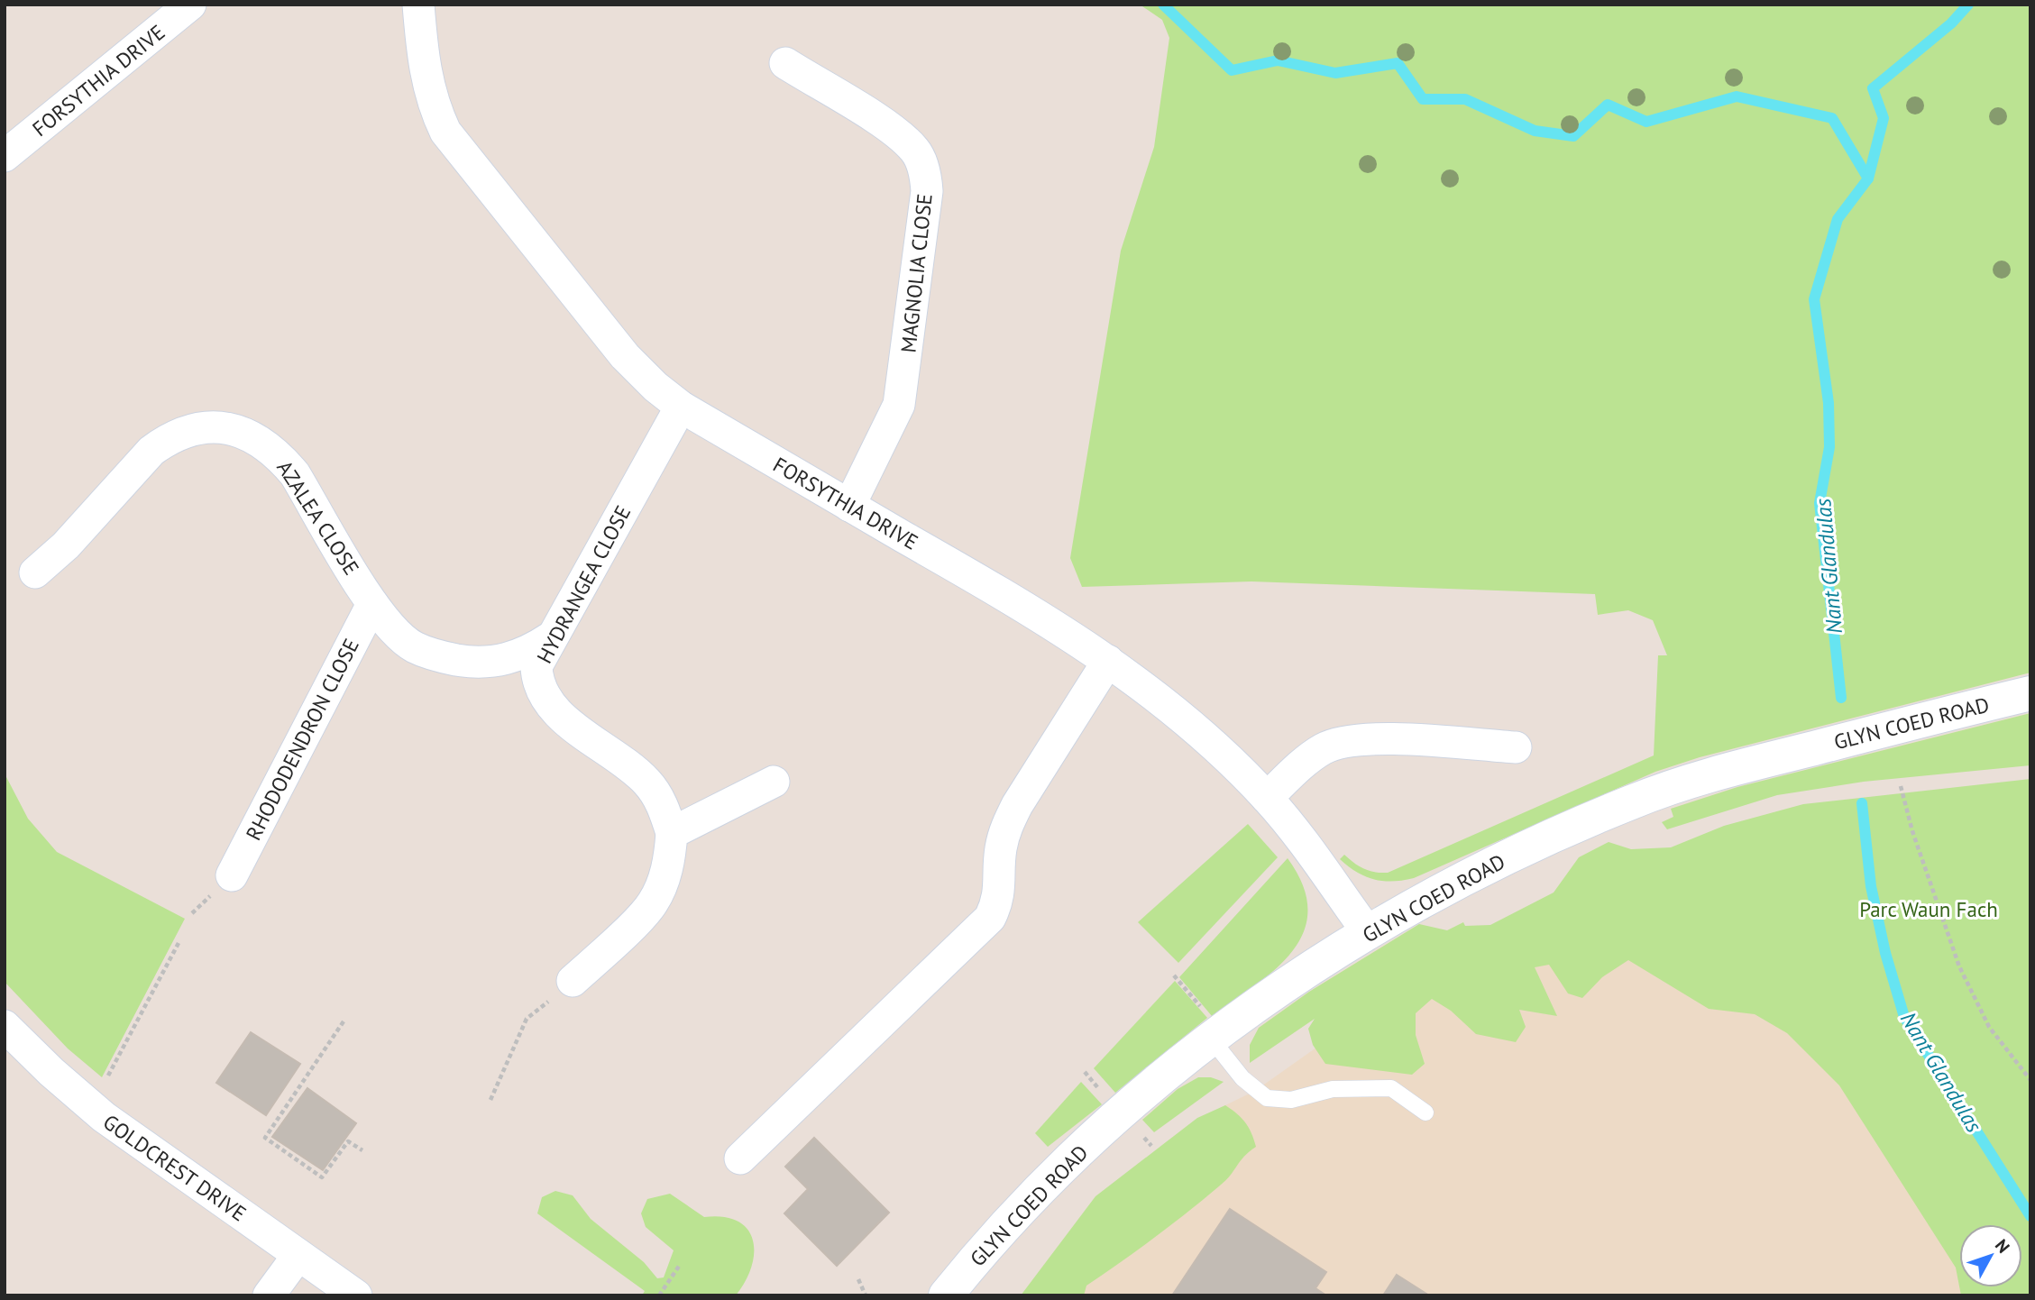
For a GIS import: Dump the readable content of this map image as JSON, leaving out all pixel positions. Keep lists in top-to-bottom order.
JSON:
{
  "streets": {
    "street": [
      "FORSYTHIA DRIVE",
      "MAGNOLIA CLOSE",
      "AZALEA CLOSE",
      "HYDRANGEA CLOSE",
      "GLYN COED ROAD",
      "RHODODENDRON CLOSE",
      "GOLDCREST DRIVE"
    ]
  },
  "crossings": [
    ["FORSYTHIA DRIVE", "MAGNOLIA CLOSE"],
    ["FORSYTHIA DRIVE", "HYDRANGEA CLOSE"],
    ["FORSYTHIA DRIVE", "GLYN COED ROAD"],
    ["AZALEA CLOSE", "HYDRANGEA CLOSE"],
    ["AZALEA CLOSE", "RHODODENDRON CLOSE"]
  ],
  "water": ["Nant Glandulas"],
  "parks": ["Parc Waun Fach"],
  "north": "top right"
}
